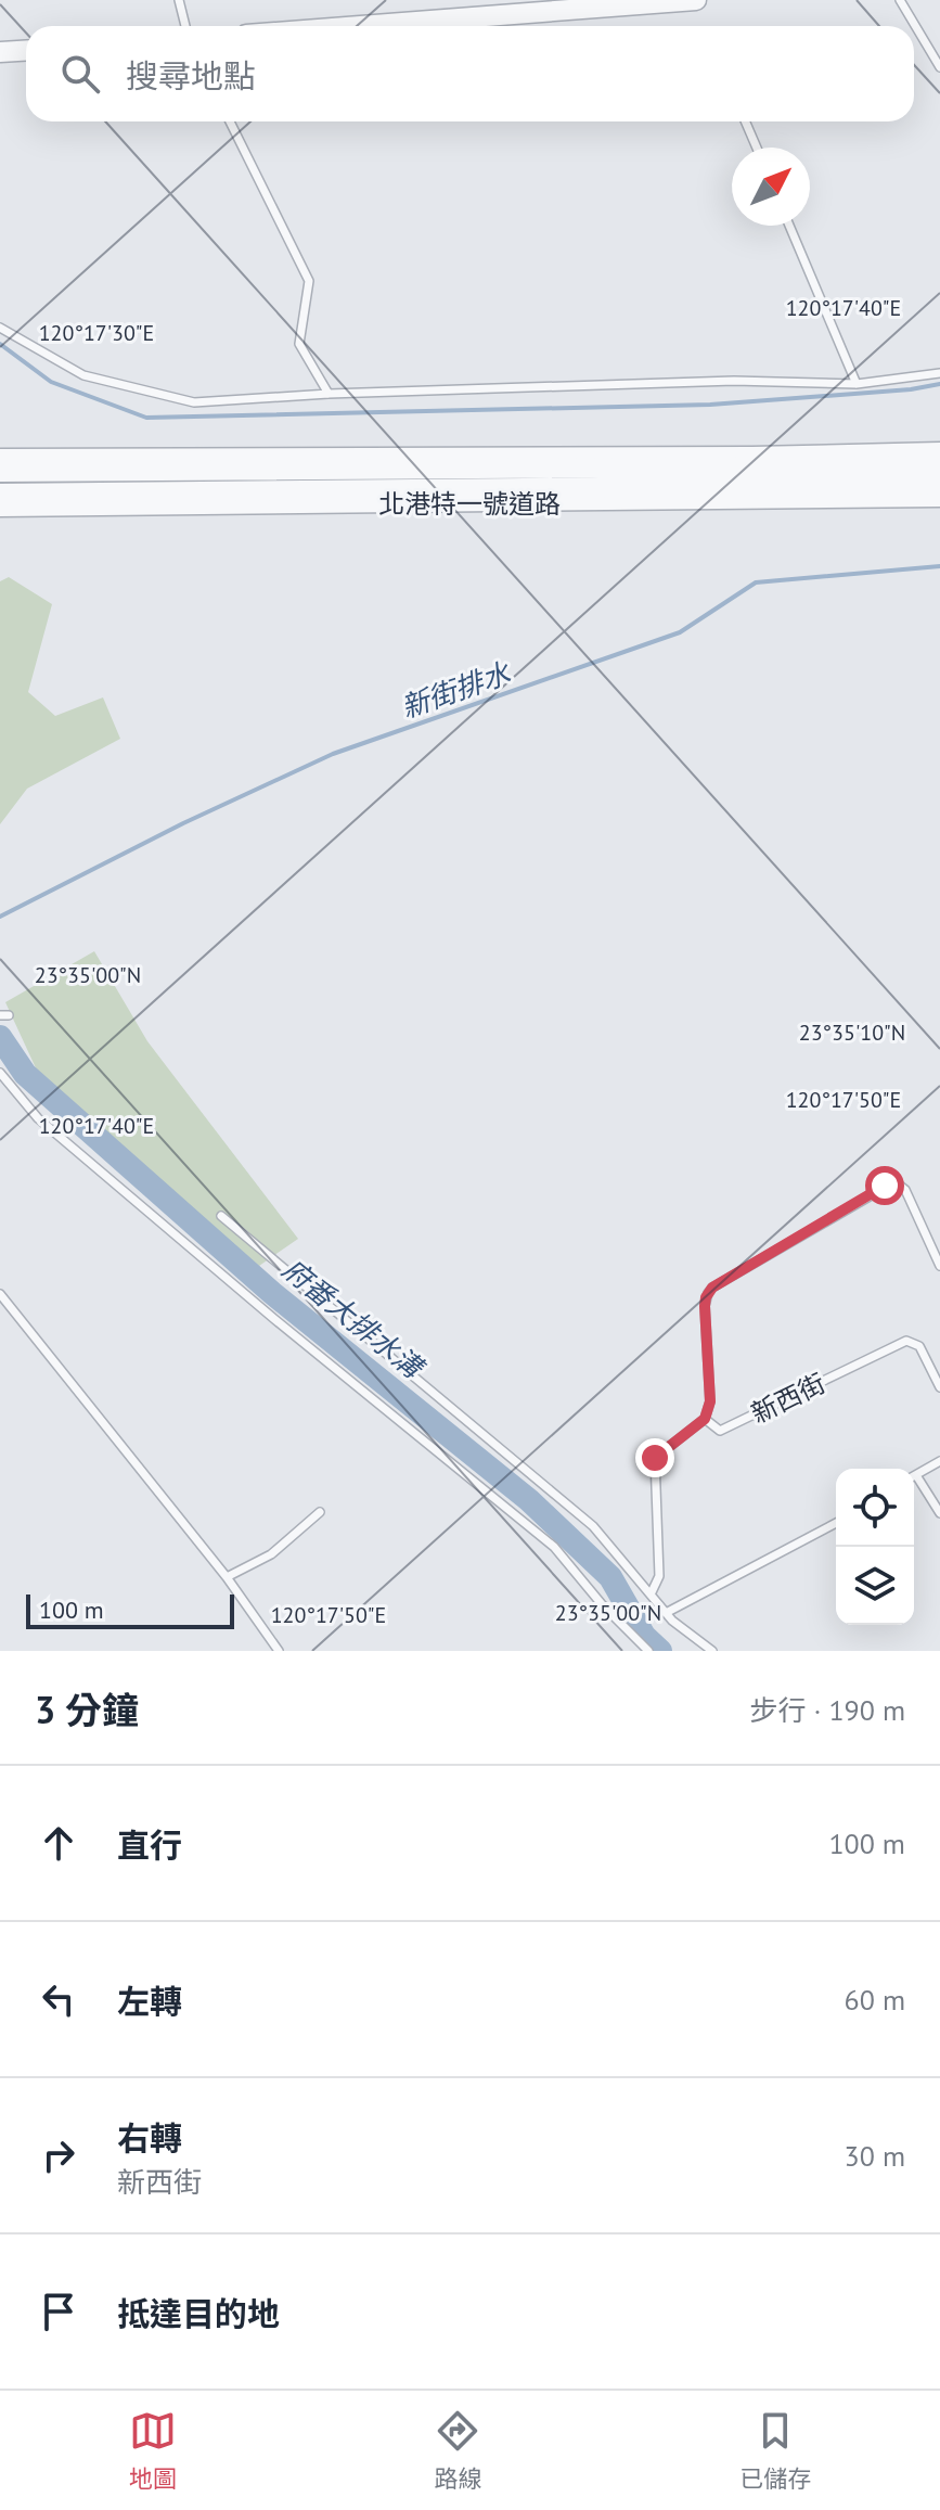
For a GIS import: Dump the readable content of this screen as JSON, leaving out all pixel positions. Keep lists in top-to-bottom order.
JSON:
{
  "streets": {
    "street": ["北港特一號道路"],
    "lane": ["新西街"]
  },
  "water": ["新街排水", "府番大排水溝"],
  "scale_bar": "100 m",
  "north": "top right",
  "page": {
    "search": "搜尋地點",
    "scale": "100 m",
    "heading": ["3 分鐘", "步行 · 190 m"],
    "list": [
      ["直行", "100 m"],
      ["左轉", "60 m"],
      ["右轉", "新西街", "30 m"],
      "抵達目的地"
    ],
    "nav": ["地圖", "路線", "已儲存"]
  },
  "coordinates": [
    "120°17'40\"E",
    "120°17'30\"E",
    "23°35'00\"N",
    "23°35'10\"N",
    "120°17'50\"E"
  ]
}
